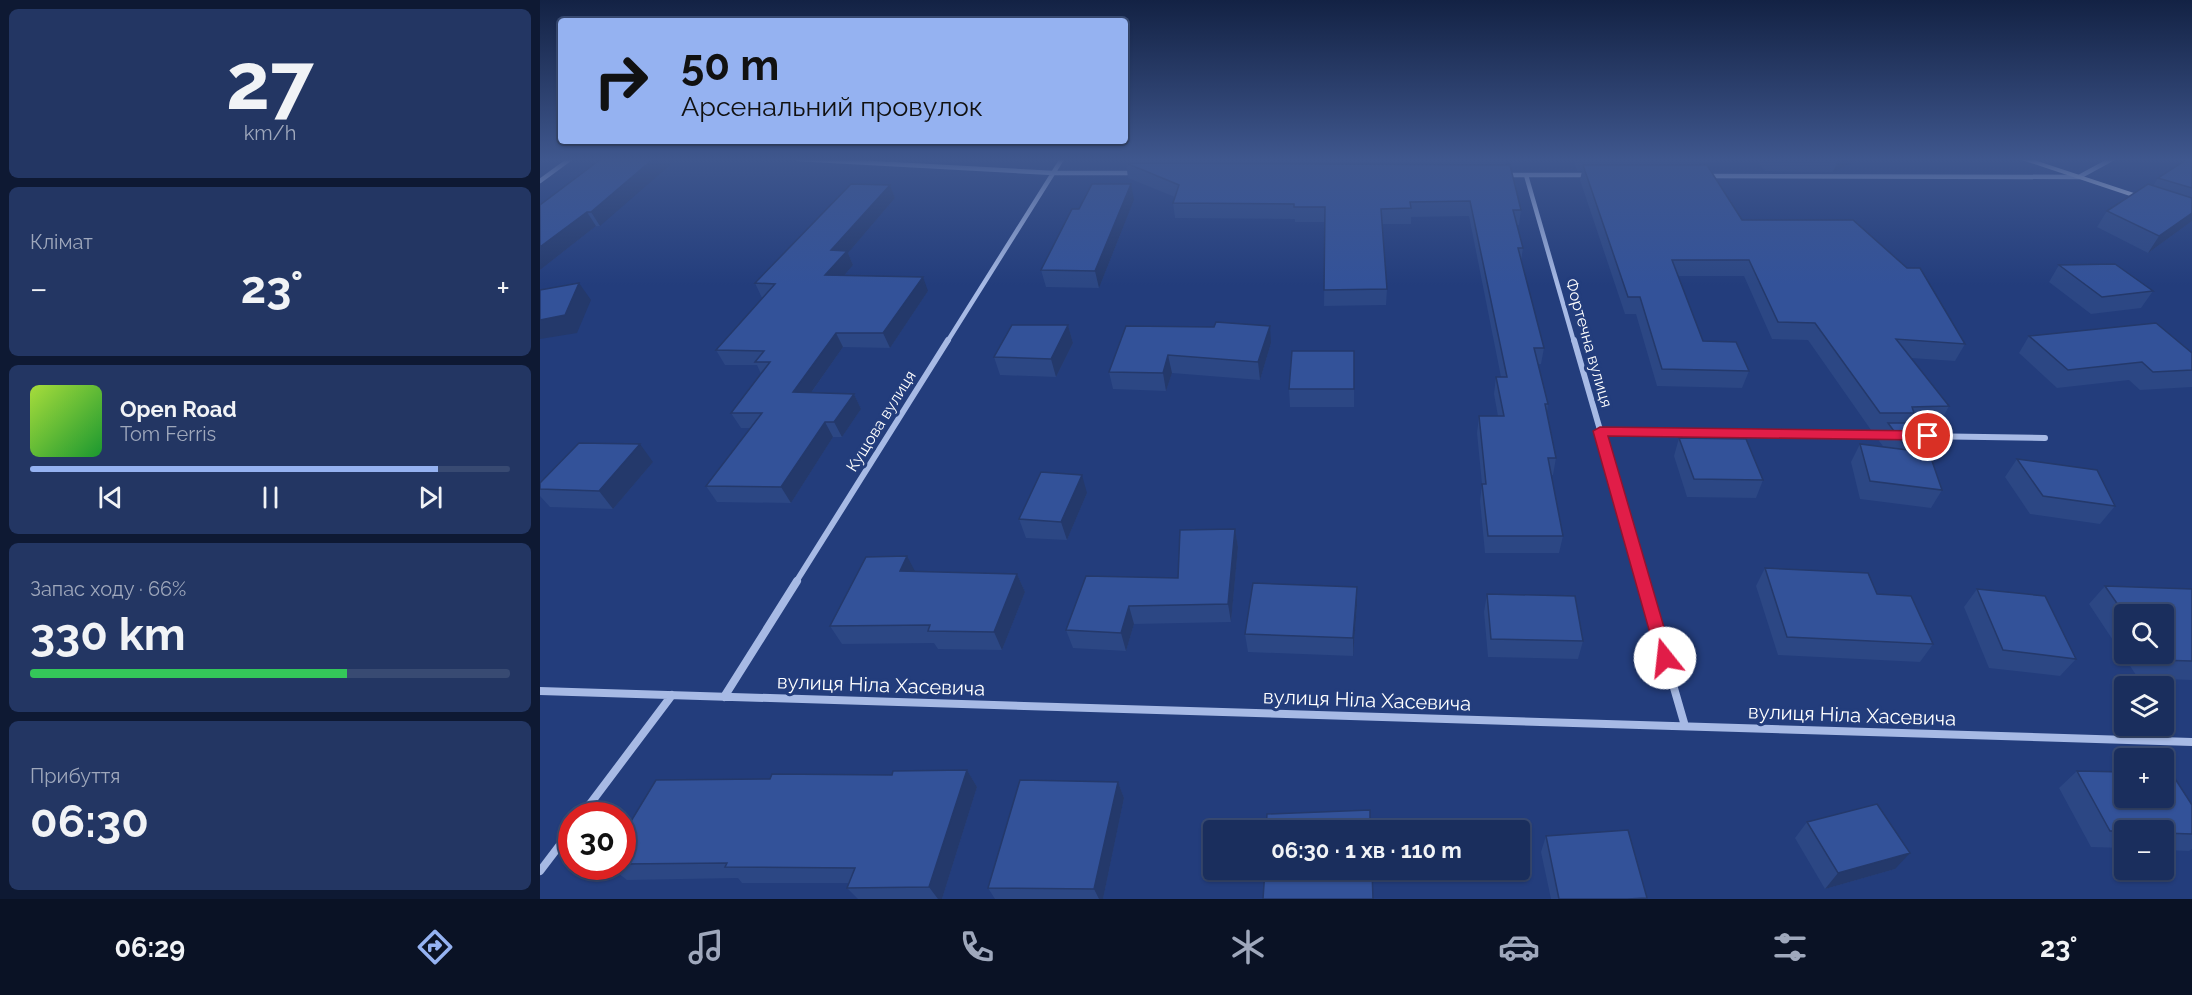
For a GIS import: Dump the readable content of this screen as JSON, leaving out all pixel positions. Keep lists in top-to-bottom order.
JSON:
{
  "streets": {
    "street": ["Фортечна вулиця", "Кущова вулиця", "вулиця Ніла Хасевича"]
  },
  "crossings": [
    ["Фортечна вулиця", "вулиця Ніла Хасевича"],
    ["Кущова вулиця", "вулиця Ніла Хасевича"]
  ],
  "page": {
    "tile": [
      ["27", "km/h"],
      "Клімат",
      ["Запас ходу · 66%", "330 km"],
      ["Прибуття", "06:30"]
    ],
    "turn": ["50 m", "Арсенальний провулок"],
    "heat": ["−", "23°", "+"],
    "song": ["Open Road", "Tom Ferris"],
    "map_buttons": ["+", "−"],
    "limit": "30",
    "trip": "06:30 · 1 хв · 110 m",
    "tabs": ["06:29", "23°"]
  }
}
